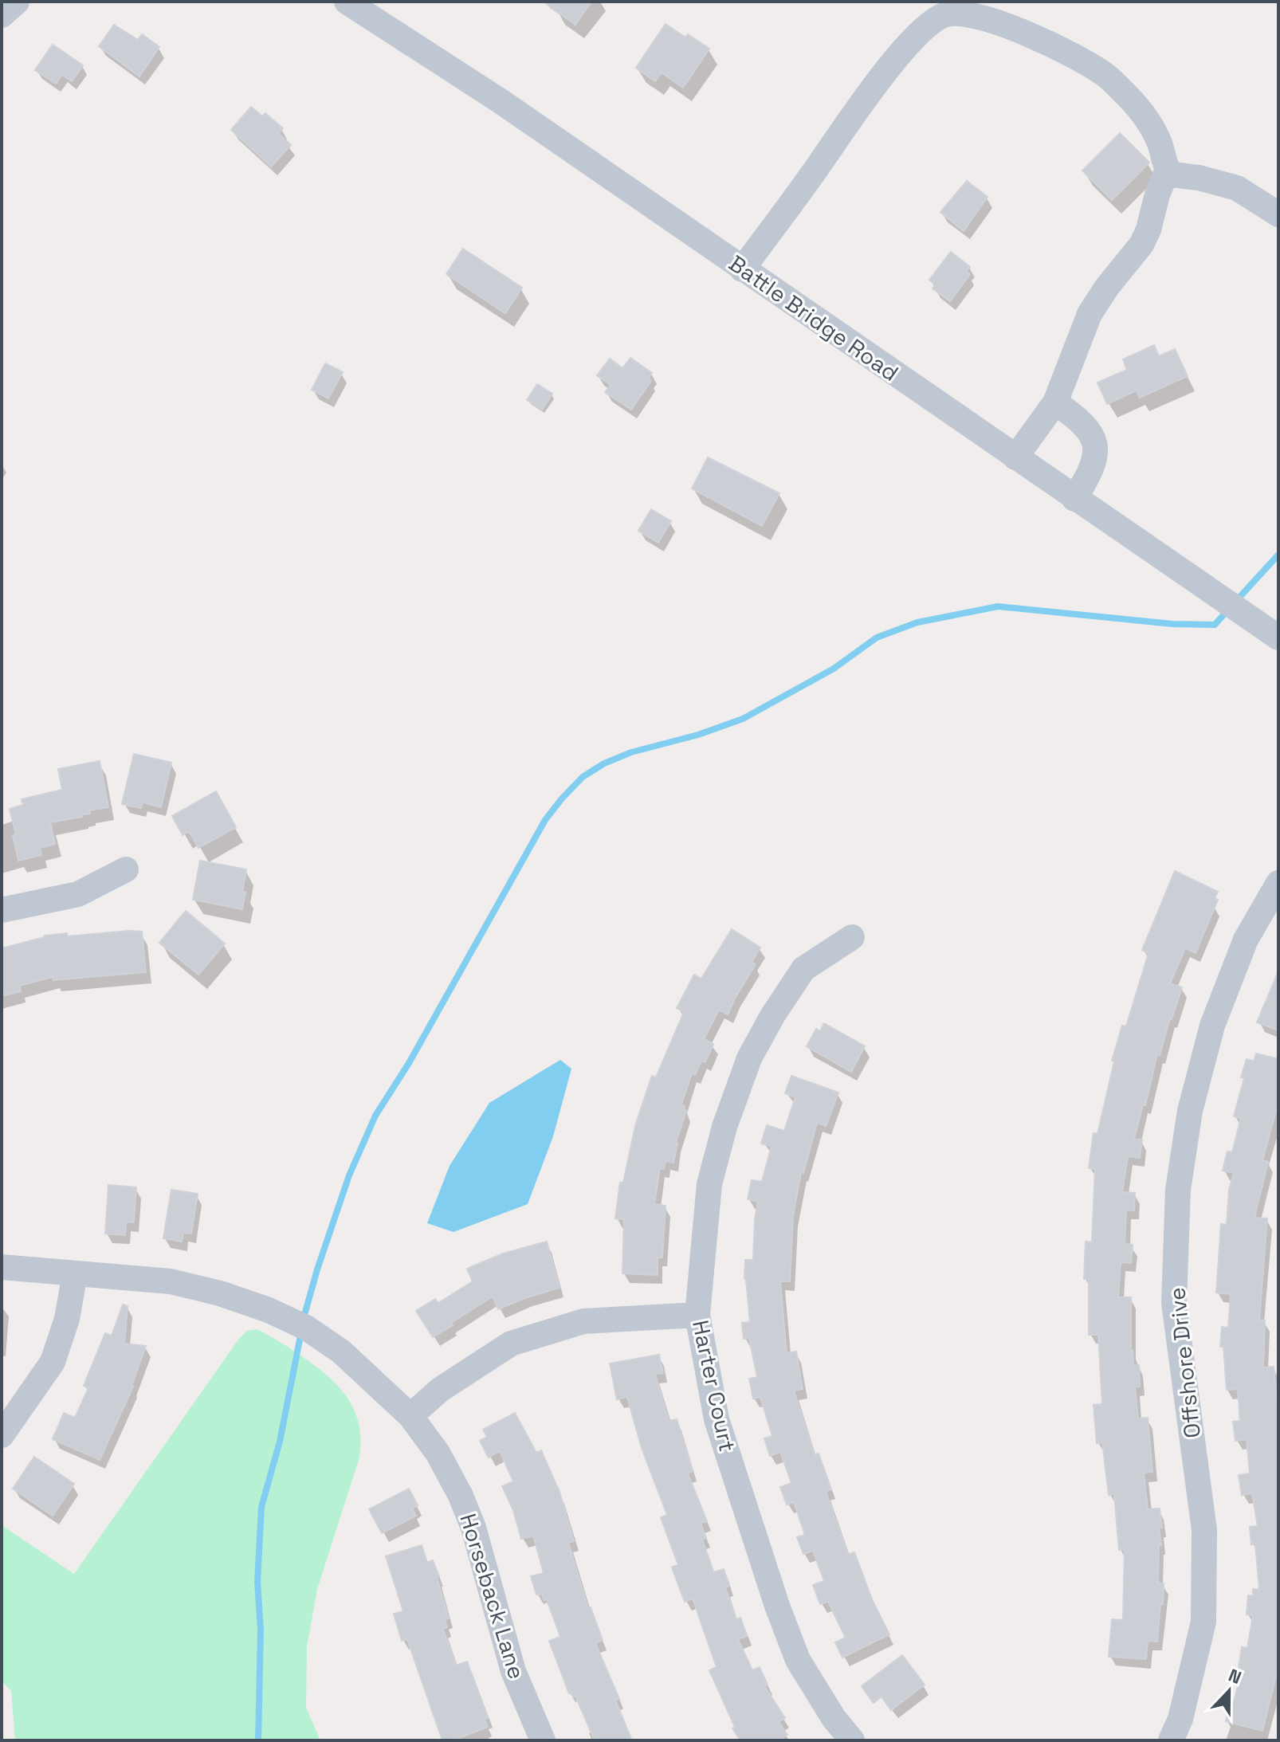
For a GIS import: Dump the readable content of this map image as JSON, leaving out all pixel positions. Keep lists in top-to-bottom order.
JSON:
{
  "streets": {
    "street": [
      "Battle Bridge Road",
      "Offshore Drive",
      "Harter Court",
      "Horseback Lane"
    ]
  },
  "north": "top"
}
